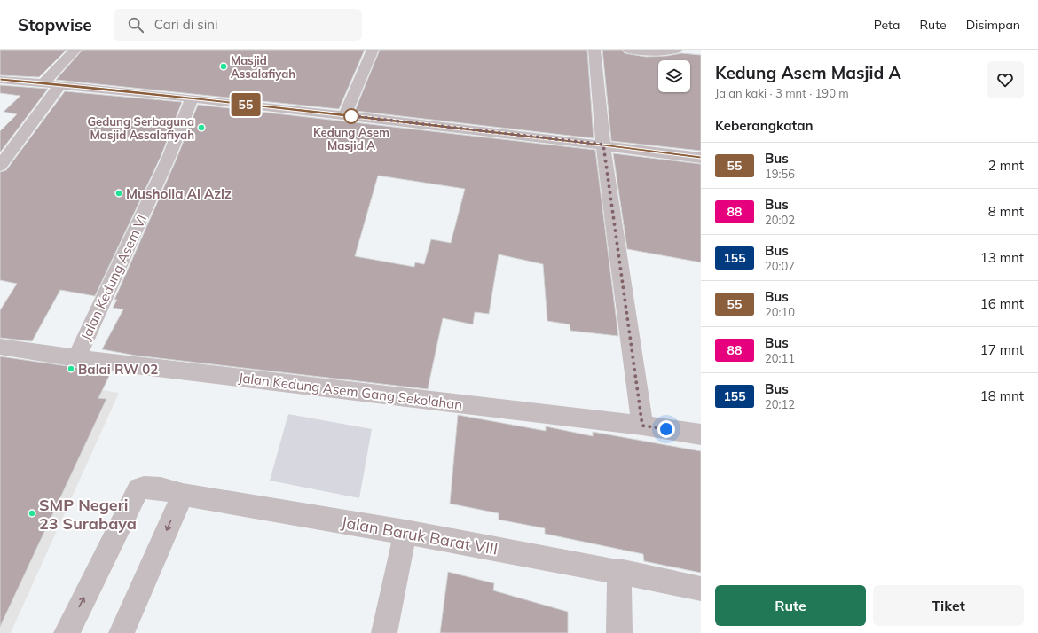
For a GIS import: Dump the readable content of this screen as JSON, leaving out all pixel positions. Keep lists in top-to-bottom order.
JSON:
{
  "streets": {
    "street": ["Jalan Kedung Asem VI", "Jalan Kedung Asem Gang Sekolahan", "Jalan Baruk Barat VIII"]
  },
  "crossings": [
    ["Jalan Kedung Asem VI", "Jalan Kedung Asem Gang Sekolahan"]
  ],
  "places": [
    "Masjid Assalafiyah",
    "Kedung Asem Masjid A",
    "Gedung Serbaguna Masjid Assalafiyah",
    "Musholla Al Aziz",
    "Balai RW 02",
    "SMP Negeri 23 Surabaya"
  ],
  "lines": ["bus line 55"],
  "page": {
    "header": "Stopwise",
    "search": "Cari di sini",
    "nav": ["Peta", "Rute", "Disimpan"],
    "on_map": "55",
    "heading": [
      ["Kedung Asem Masjid A", "Jalan kaki · 3 mnt · 190 m"],
      "Keberangkatan"
    ],
    "list": [
      {
        "mark": "55",
        "name": "Bus",
        "note": "19:56",
        "value": "2 mnt"
      },
      {
        "mark": "88",
        "name": "Bus",
        "note": "20:02",
        "value": "8 mnt"
      },
      {
        "mark": "155",
        "name": "Bus",
        "note": "20:07",
        "value": "13 mnt"
      },
      {
        "mark": "55",
        "name": "Bus",
        "note": "20:10",
        "value": "16 mnt"
      },
      {
        "mark": "88",
        "name": "Bus",
        "note": "20:11",
        "value": "17 mnt"
      },
      {
        "mark": "155",
        "name": "Bus",
        "note": "20:12",
        "value": "18 mnt"
      }
    ],
    "buttons": ["Rute", "Tiket"]
  }
}
